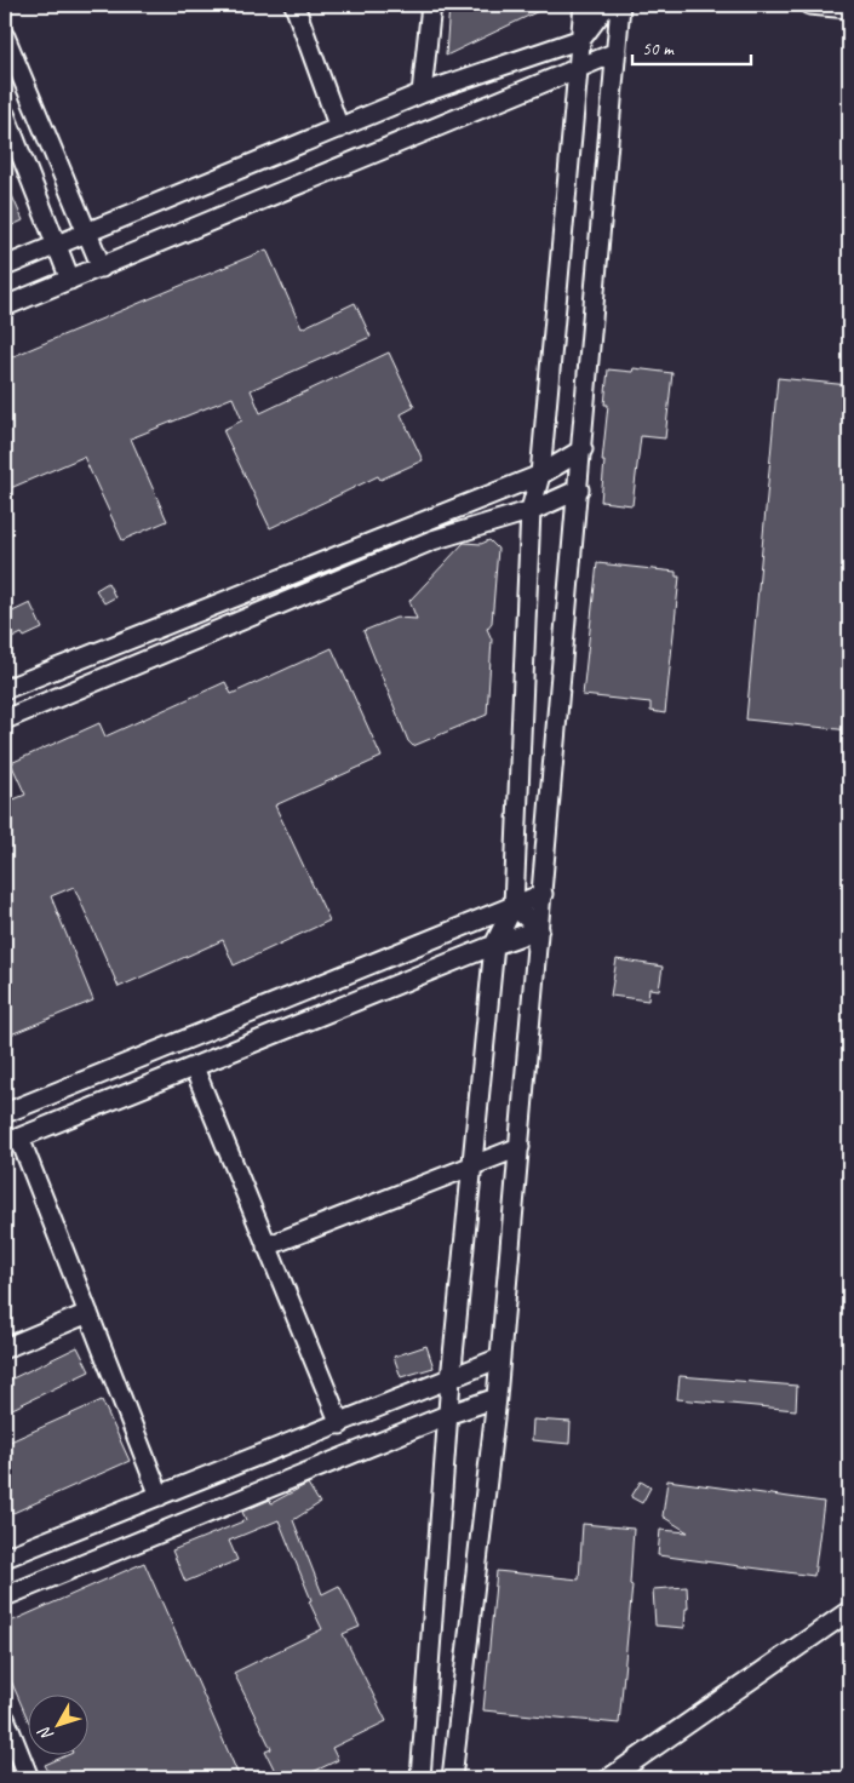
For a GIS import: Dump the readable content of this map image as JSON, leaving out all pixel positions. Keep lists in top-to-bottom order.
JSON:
{
  "scale_bar": "50 m",
  "north": "bottom left"
}
